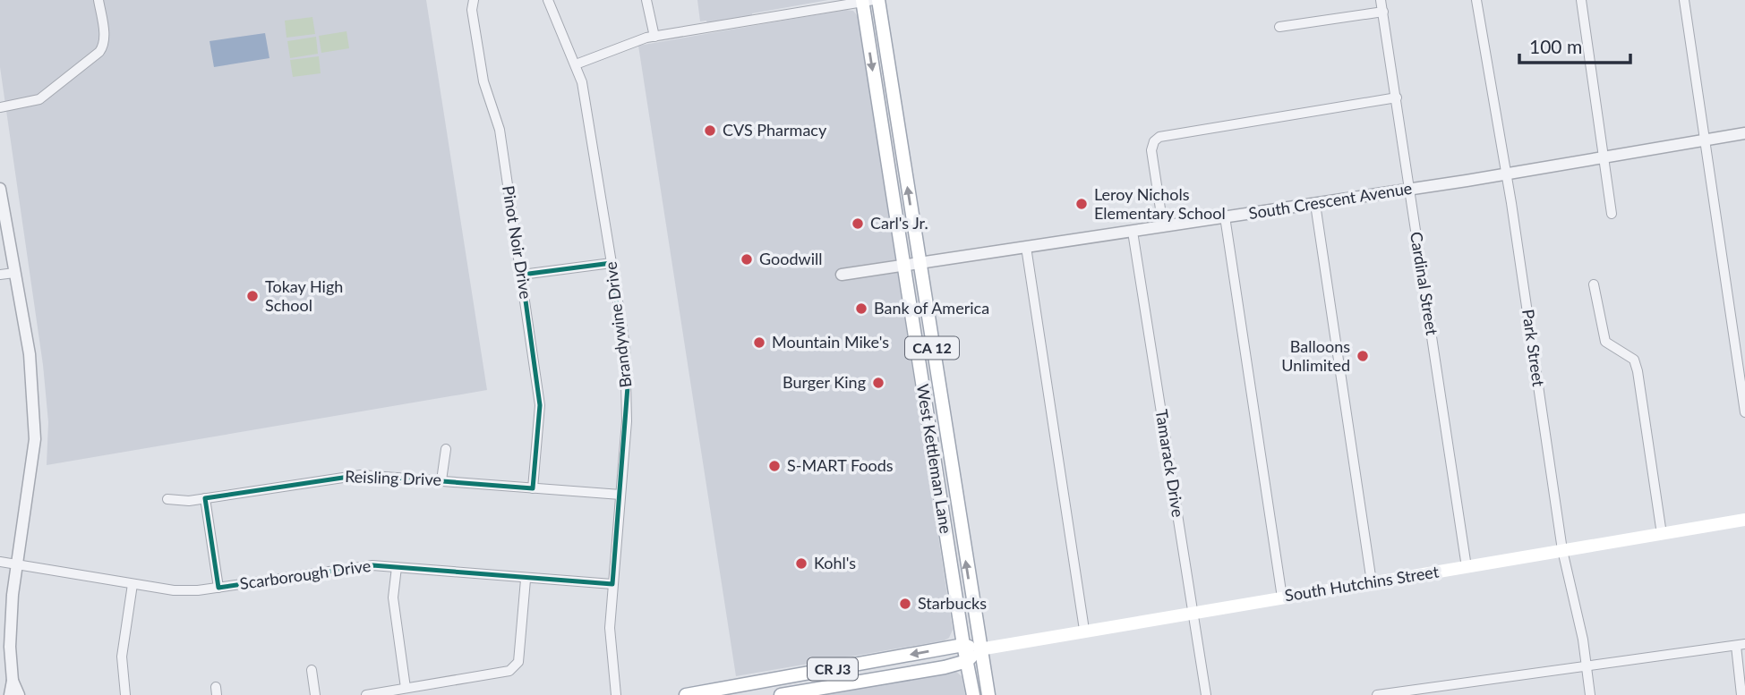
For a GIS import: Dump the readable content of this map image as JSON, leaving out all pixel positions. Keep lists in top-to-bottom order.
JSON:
{
  "streets": {
    "main road": [
      "CA 12",
      "West Kettleman Lane",
      "South Hutchins Street",
      "CR J3"
    ],
    "street": [
      "South Crescent Avenue",
      "Pinot Noir Drive",
      "Cardinal Street",
      "Brandywine Drive",
      "Park Street",
      "Tamarack Drive",
      "Reisling Drive",
      "Scarborough Drive"
    ]
  },
  "crossings": [
    ["South Crescent Avenue", "Cardinal Street"],
    ["South Crescent Avenue", "Park Street"],
    ["South Crescent Avenue", "West Kettleman Lane"],
    ["South Crescent Avenue", "Tamarack Drive"],
    ["Pinot Noir Drive", "Reisling Drive"],
    ["Cardinal Street", "South Hutchins Street"],
    ["Brandywine Drive", "Reisling Drive"],
    ["Brandywine Drive", "Scarborough Drive"],
    ["Park Street", "South Hutchins Street"],
    ["West Kettleman Lane", "South Hutchins Street"],
    ["West Kettleman Lane", "CR J3"],
    ["Tamarack Drive", "South Hutchins Street"]
  ],
  "places": [
    "CVS Pharmacy",
    "Leroy Nichols Elementary School",
    "Carl's Jr.",
    "Goodwill",
    "Tokay High School",
    "Bank of America",
    "Mountain Mike's",
    "Balloons Unlimited",
    "Burger King",
    "S-MART Foods",
    "Kohl's",
    "Starbucks"
  ],
  "scale_bar": "100 m"
}
